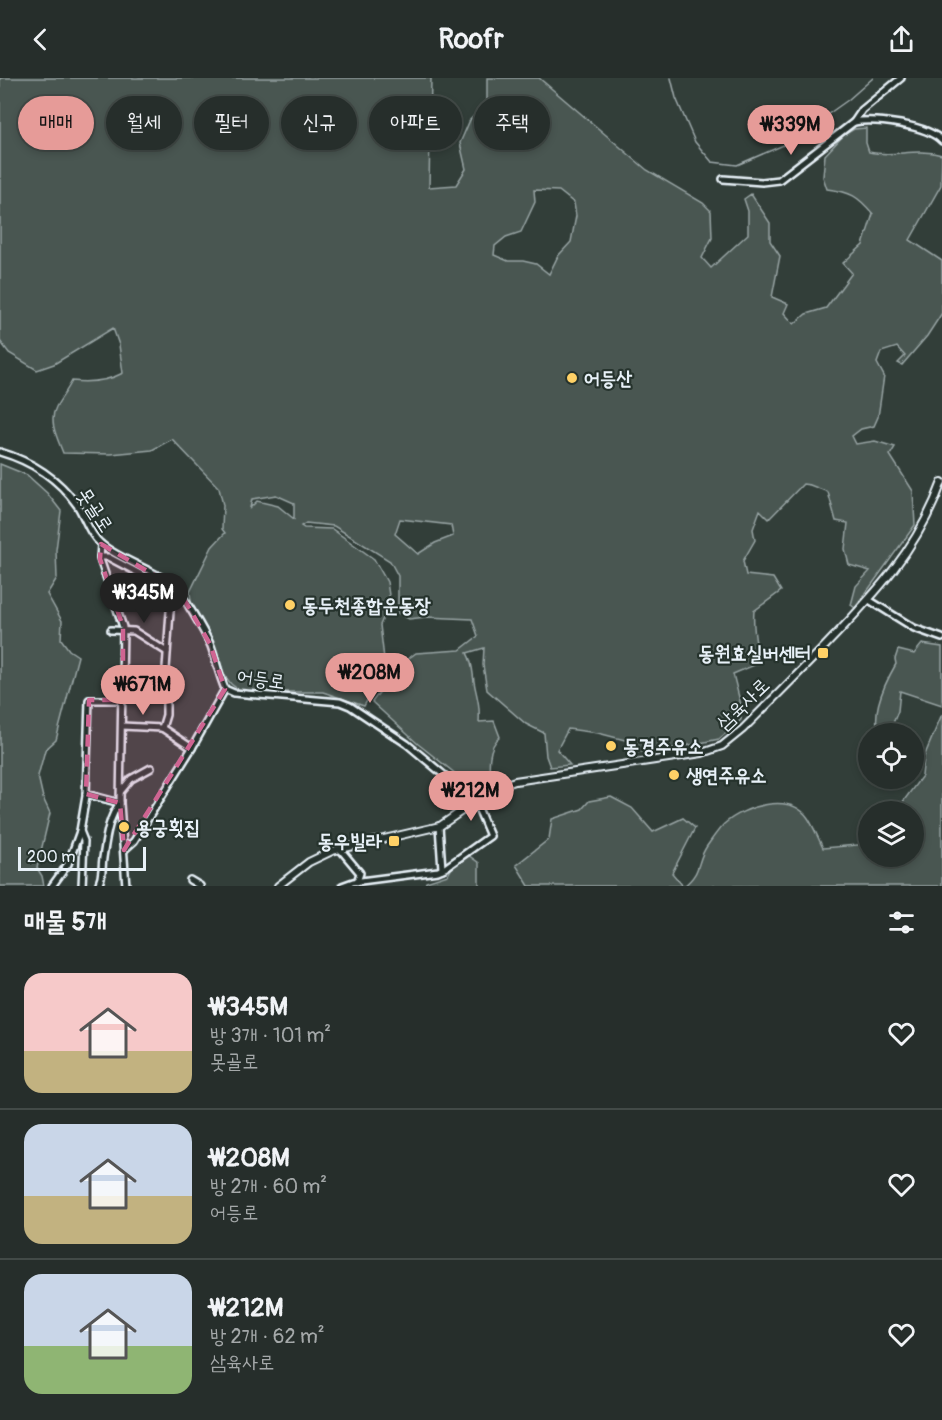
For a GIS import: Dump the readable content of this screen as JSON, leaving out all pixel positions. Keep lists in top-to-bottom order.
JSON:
{
  "streets": {
    "main road": ["삼육사로"],
    "street": ["못골로", "어등로"]
  },
  "crossings": [
    ["못골로", "어등로"],
    ["어등로", "삼육사로"]
  ],
  "places": {
    "other": [
      "어등산",
      "동두천종합운동장",
      "동경주유소",
      "생연주유소",
      "용궁횟집"
    ],
    "transit": ["동원효실버센터", "동우빌라"]
  },
  "scale_bar": "200 m",
  "page": {
    "header": "Roofr",
    "chip": [
      "매매",
      "월세",
      "필터",
      "신규",
      "아파트",
      "주택"
    ],
    "price": [
      "₩339M",
      "₩345M",
      "₩208M",
      "₩671M",
      "₩212M"
    ],
    "scale": "200 m",
    "heading": "매물 5개",
    "list": [
      {
        "name": "₩345M",
        "note": "방 3개 · 101 m² · 못골로"
      },
      {
        "name": "₩208M",
        "note": "방 2개 · 60 m² · 어등로"
      },
      {
        "name": "₩212M",
        "note": "방 2개 · 62 m² · 삼육사로"
      }
    ]
  }
}
